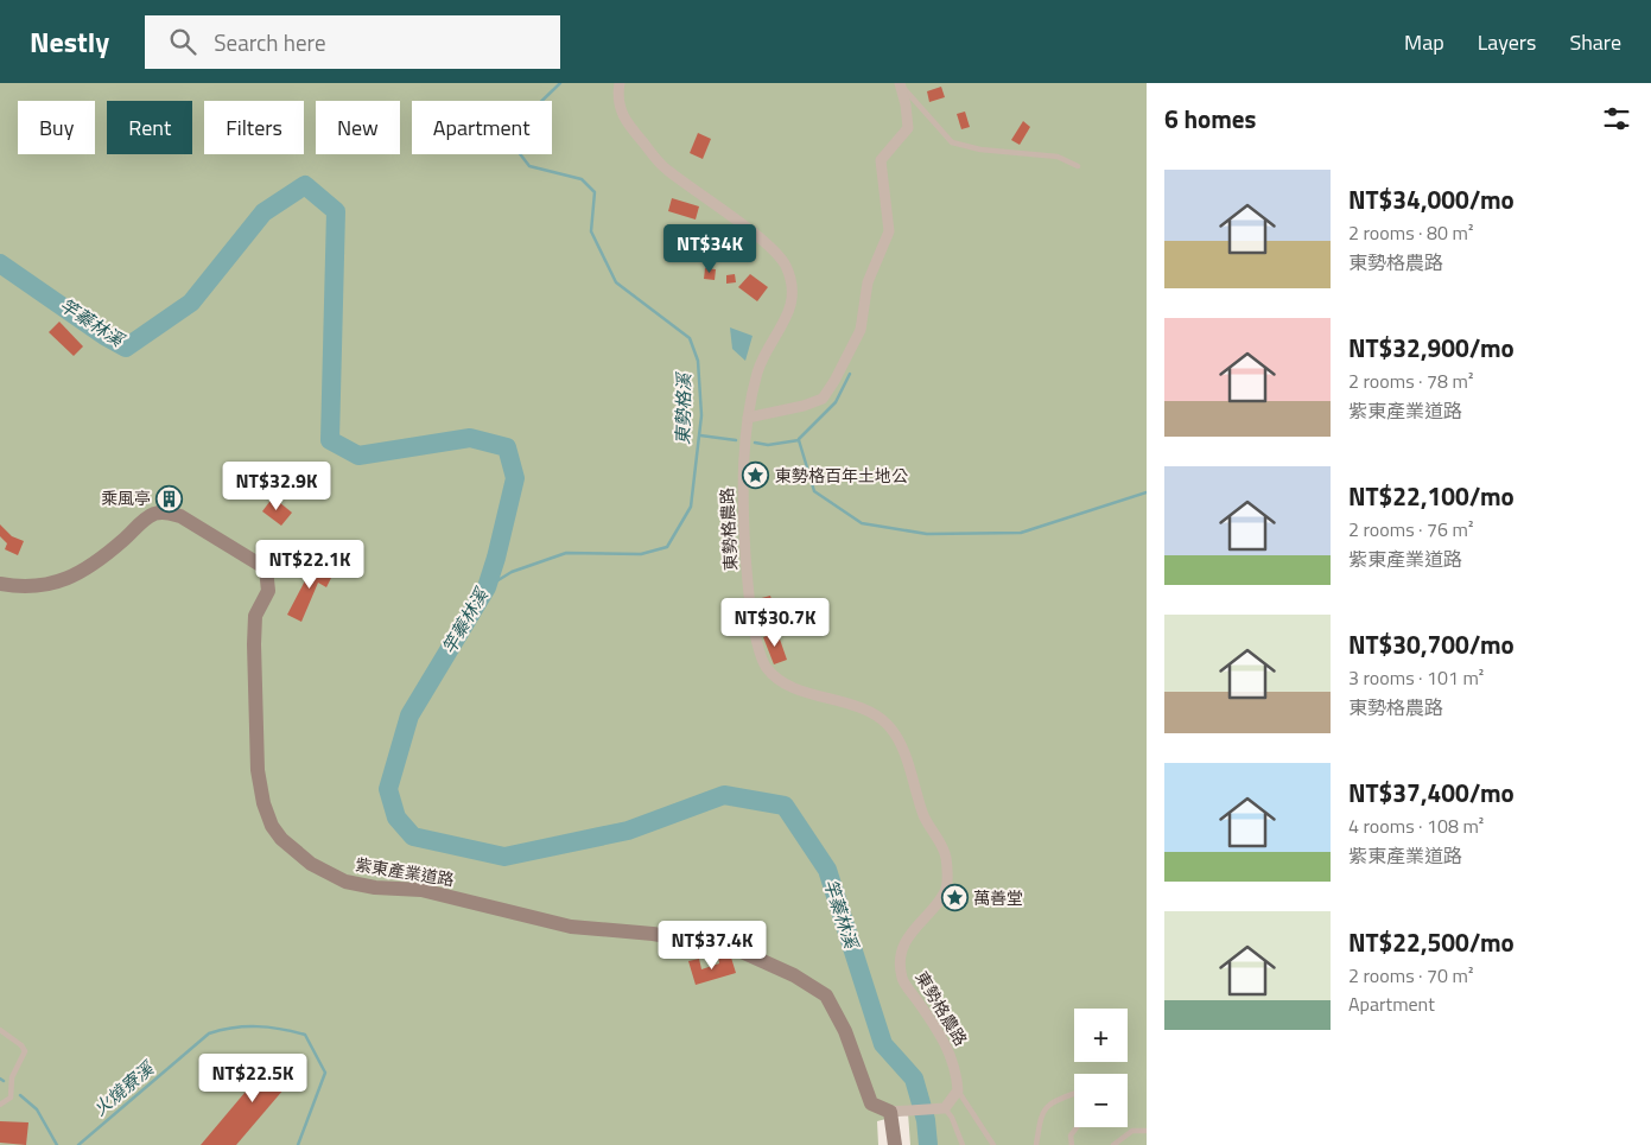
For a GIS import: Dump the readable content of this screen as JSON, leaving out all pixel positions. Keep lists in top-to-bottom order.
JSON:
{
  "streets": {
    "street": ["東勢格農路", "紫東產業道路"]
  },
  "water": ["竿蓁林溪", "東勢格溪", "火燒寮溪"],
  "places": {
    "place": ["東勢格百年土地公", "萬善堂"],
    "building": ["乘風亭"]
  },
  "page": {
    "header": "Nestly",
    "search": "Search here",
    "nav": ["Map", "Layers", "Share"],
    "heading": "6 homes",
    "chip": [
      "Buy",
      "Rent",
      "Filters",
      "New",
      "Apartment"
    ],
    "list": [
      {
        "name": "NT$34,000/mo",
        "note": "2 rooms · 80 m² · 東勢格農路"
      },
      {
        "name": "NT$32,900/mo",
        "note": "2 rooms · 78 m² · 紫東產業道路"
      },
      {
        "name": "NT$22,100/mo",
        "note": "2 rooms · 76 m² · 紫東產業道路"
      },
      {
        "name": "NT$30,700/mo",
        "note": "3 rooms · 101 m² · 東勢格農路"
      },
      {
        "name": "NT$37,400/mo",
        "note": "4 rooms · 108 m² · 紫東產業道路"
      },
      {
        "name": "NT$22,500/mo",
        "note": "2 rooms · 70 m² · Apartment"
      }
    ],
    "price": [
      "NT$34K",
      "NT$32.9K",
      "NT$22.1K",
      "NT$30.7K",
      "NT$37.4K",
      "NT$22.5K"
    ],
    "map_buttons": ["+", "−"]
  }
}
